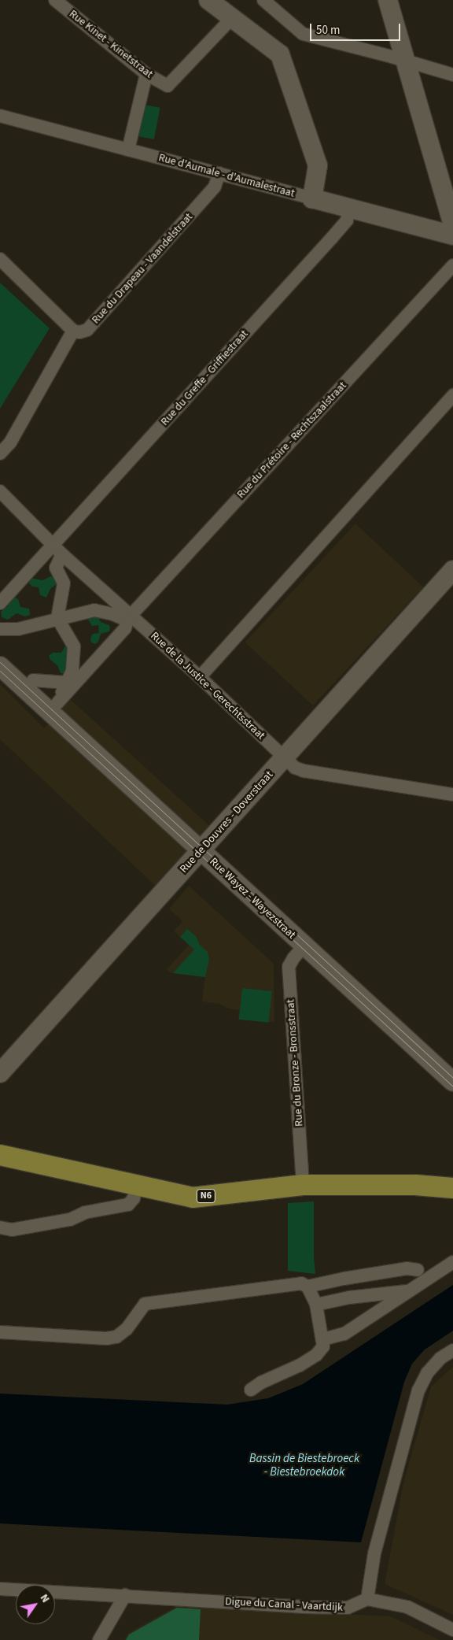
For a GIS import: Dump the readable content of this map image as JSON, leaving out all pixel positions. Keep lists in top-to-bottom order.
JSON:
{
  "streets": {
    "main road": ["N6"],
    "street": [
      "Rue Kinet - Kinetstraat",
      "Rue d'Aumale - d'Aumalestraat",
      "Rue du Drapeau - Vaandelstraat",
      "Rue du Greffe - Griffiestraat",
      "Rue du Prétoire - Rechtszaalstraat",
      "Rue de la Justice - Gerechtsstraat",
      "Rue de Douvres - Doverstraat",
      "Rue Wayez - Wayezstraat",
      "Rue du Bronze - Bronsstraat",
      "Digue du Canal - Vaartdijk"
    ]
  },
  "crossings": [
    ["Rue d'Aumale - d'Aumalestraat", "Rue du Drapeau - Vaandelstraat"],
    ["Rue d'Aumale - d'Aumalestraat", "Rue du Greffe - Griffiestraat"],
    ["Rue du Greffe - Griffiestraat", "Rue de la Justice - Gerechtsstraat"],
    ["Rue du Prétoire - Rechtszaalstraat", "Rue de la Justice - Gerechtsstraat"],
    ["Rue de la Justice - Gerechtsstraat", "Rue de Douvres - Doverstraat"],
    ["Rue de Douvres - Doverstraat", "Rue Wayez - Wayezstraat"],
    ["Rue Wayez - Wayezstraat", "Rue du Bronze - Bronsstraat"],
    ["Rue du Bronze - Bronsstraat", "N6"]
  ],
  "water": ["Bassin de Biestebroeck - Biestebroekdok"],
  "scale_bar": "50 m",
  "north": "top right"
}
